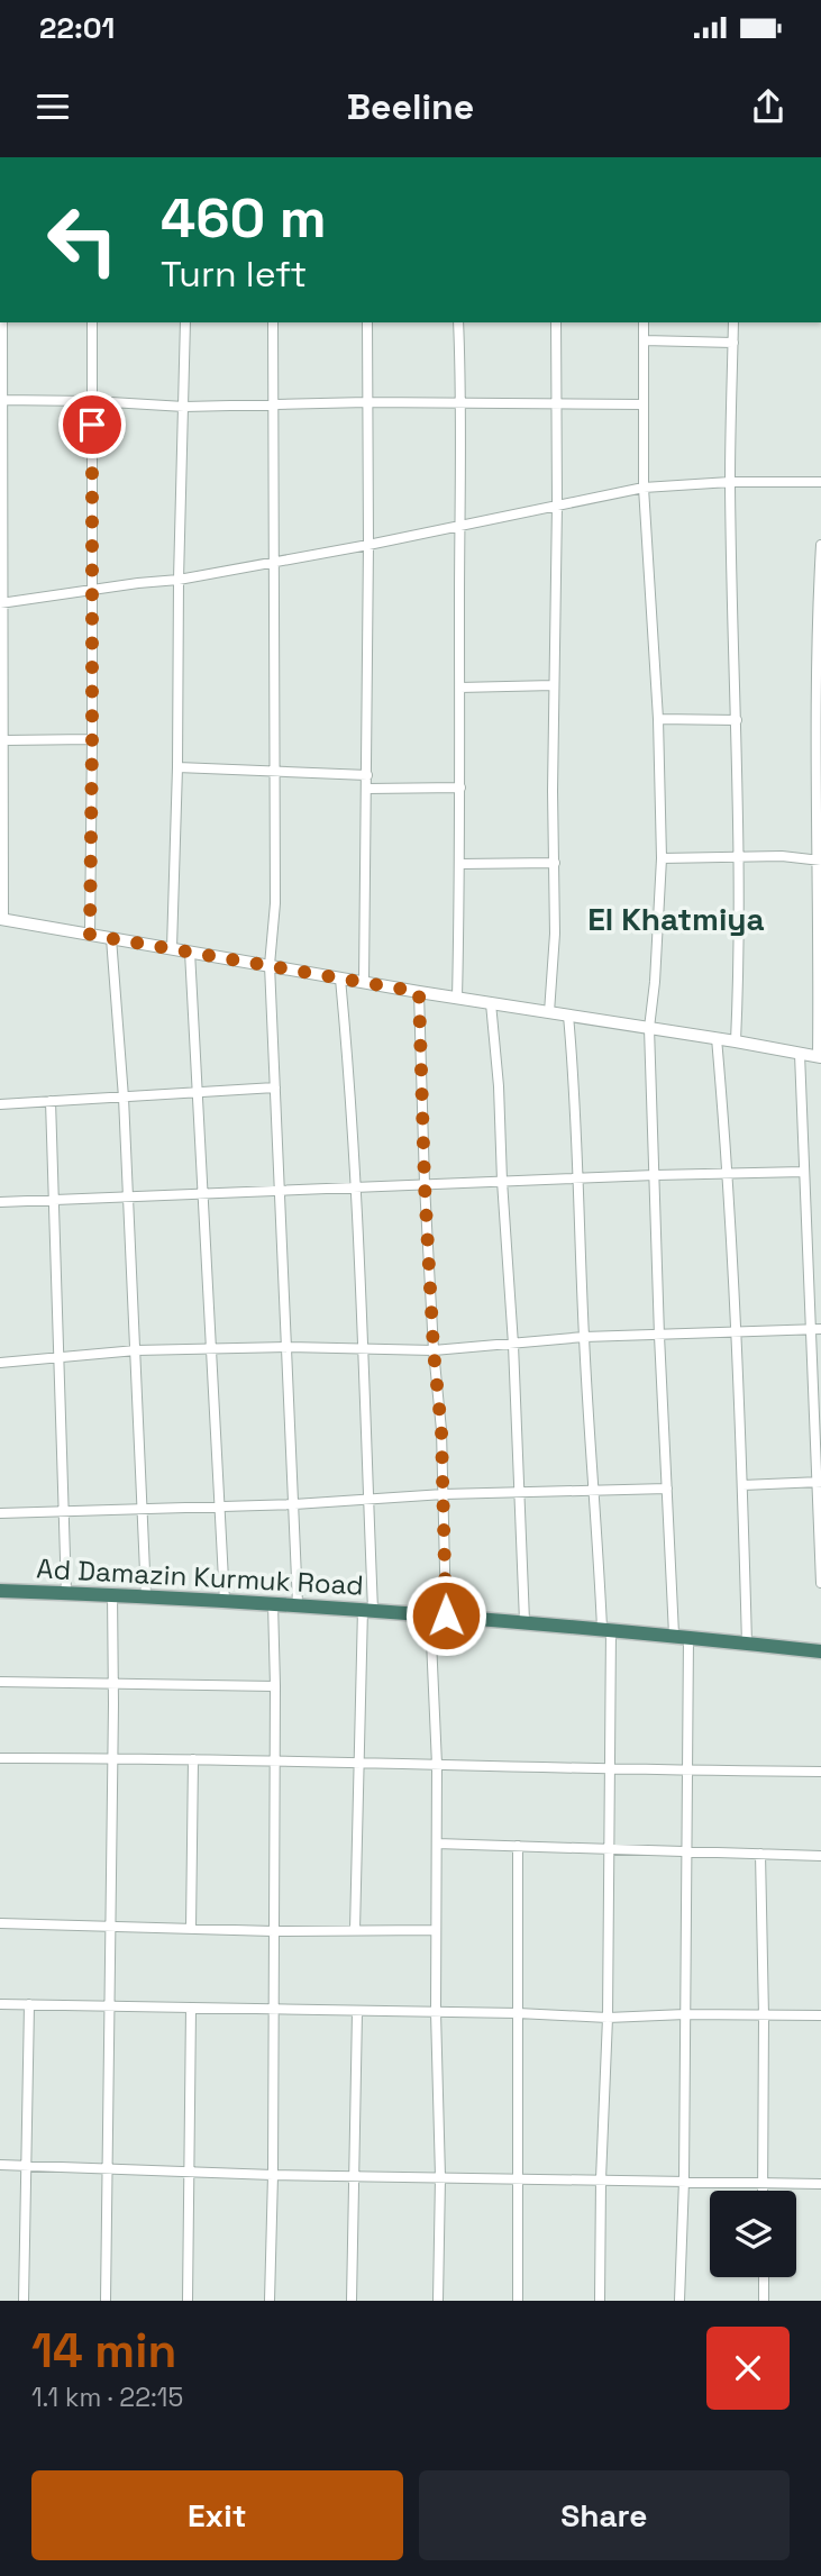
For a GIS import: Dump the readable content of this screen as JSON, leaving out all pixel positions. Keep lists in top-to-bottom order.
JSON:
{
  "streets": {
    "highway": ["Ad Damazin Kurmuk Road"]
  },
  "districts": ["El Khatmiya"],
  "page": {
    "status": "22:01",
    "header": "Beeline",
    "turn": ["460 m", "Turn left"],
    "heading": ["14 min", "1.1 km · 22:15"],
    "buttons": ["Exit", "Share"]
  }
}
